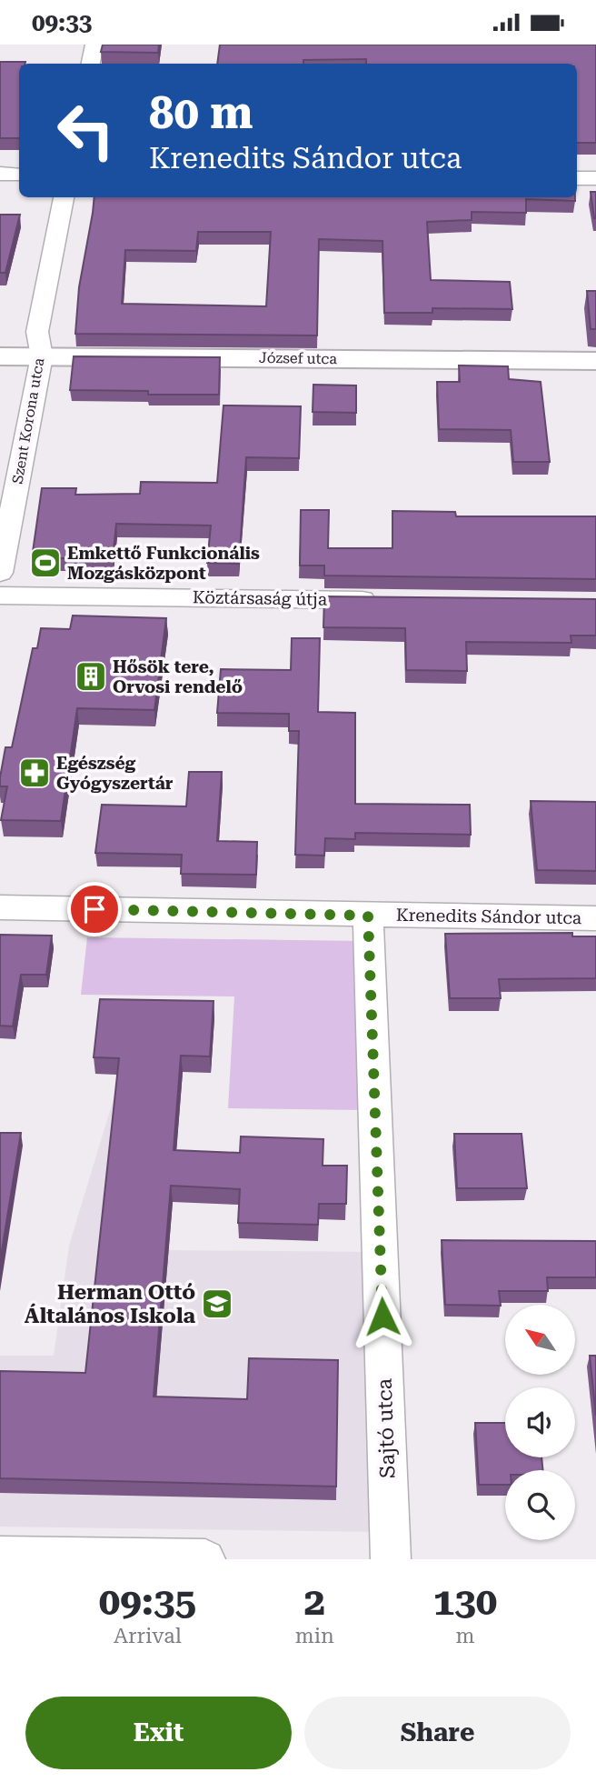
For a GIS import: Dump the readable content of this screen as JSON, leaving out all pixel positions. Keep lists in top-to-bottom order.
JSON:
{
  "streets": {
    "street": [
      "József utca",
      "Szent Korona utca",
      "Köztársaság útja",
      "Krenedits Sándor utca",
      "Sajtó utca"
    ]
  },
  "crossings": [
    ["József utca", "Szent Korona utca"],
    ["Krenedits Sándor utca", "Sajtó utca"]
  ],
  "places": {
    "sports": ["Emkettő Funkcionális Mozgásközpont"],
    "building": ["Hősök tere, Orvosi rendelő"],
    "pharmacy": ["Egészség Gyógyszertár"],
    "school or university": ["Herman Ottó Általános Iskola"]
  },
  "north": "top left",
  "page": {
    "status": "09:33",
    "turn": ["80 m", "Krenedits Sándor utca"],
    "eta": [
      "09:35",
      "Arrival",
      "2",
      "min",
      "130",
      "m"
    ],
    "buttons": ["Exit", "Share"]
  }
}
